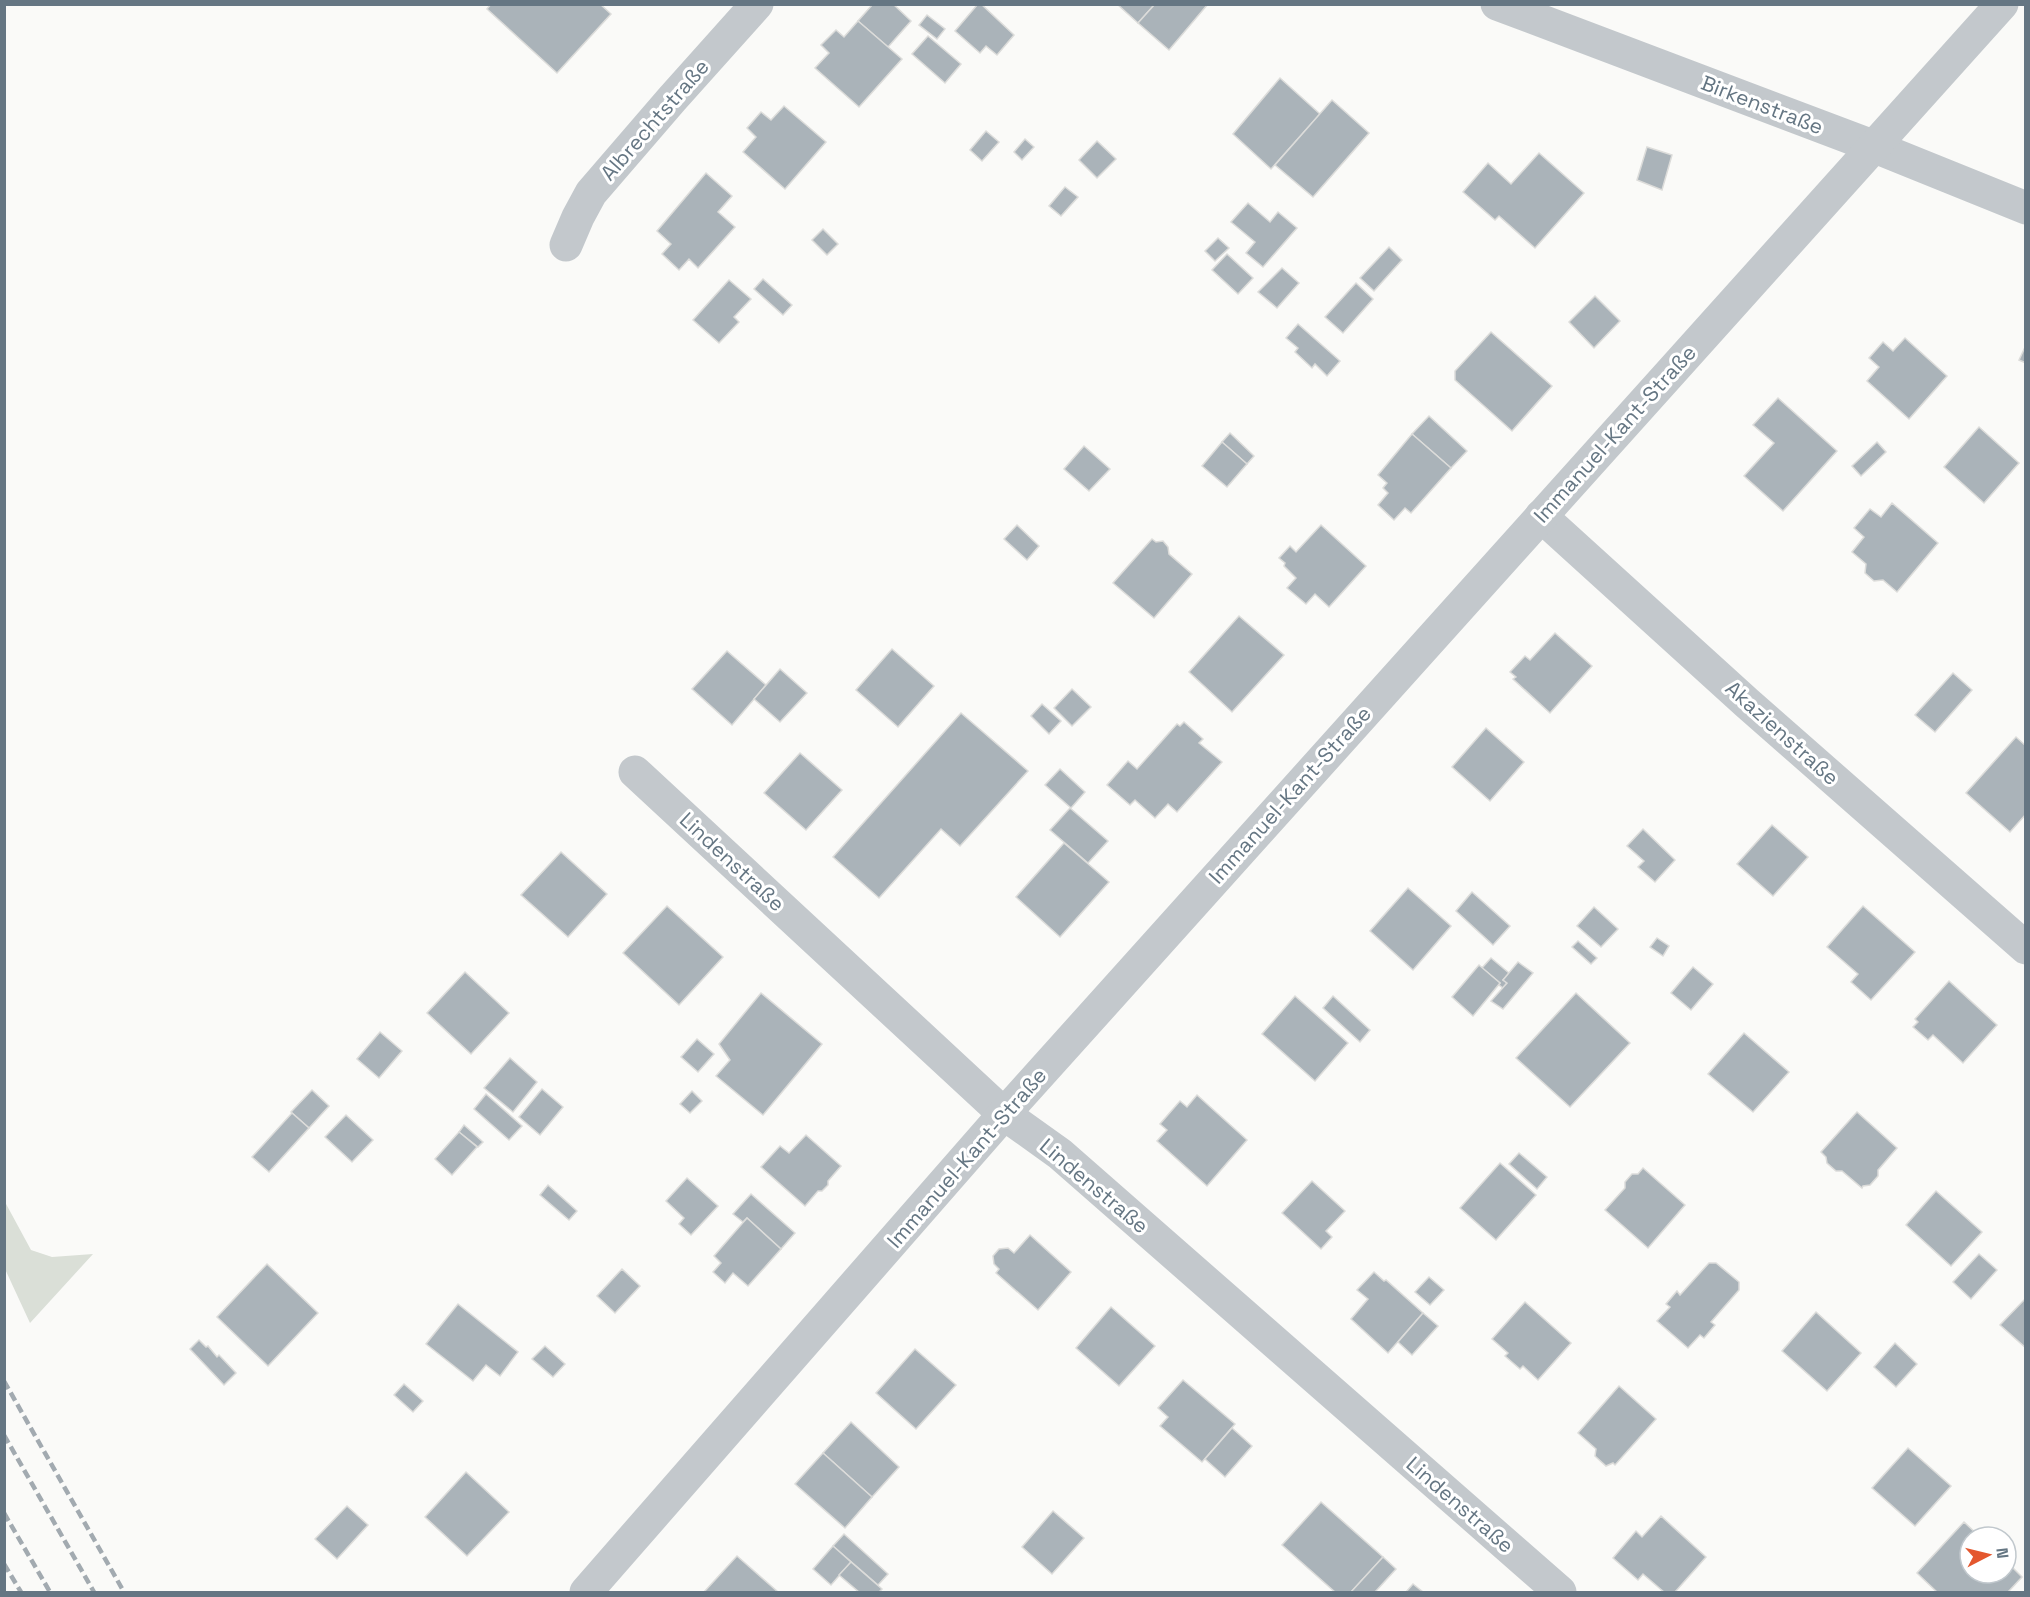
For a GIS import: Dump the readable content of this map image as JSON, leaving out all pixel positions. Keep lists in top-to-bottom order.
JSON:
{
  "streets": {
    "street": [
      "Birkenstraße",
      "Albrechtstraße",
      "Immanuel-Kant-Straße",
      "Akazienstraße",
      "Lindenstraße"
    ]
  },
  "crossings": [
    ["Birkenstraße", "Immanuel-Kant-Straße"],
    ["Immanuel-Kant-Straße", "Akazienstraße"],
    ["Immanuel-Kant-Straße", "Lindenstraße"]
  ],
  "north": "right"
}
